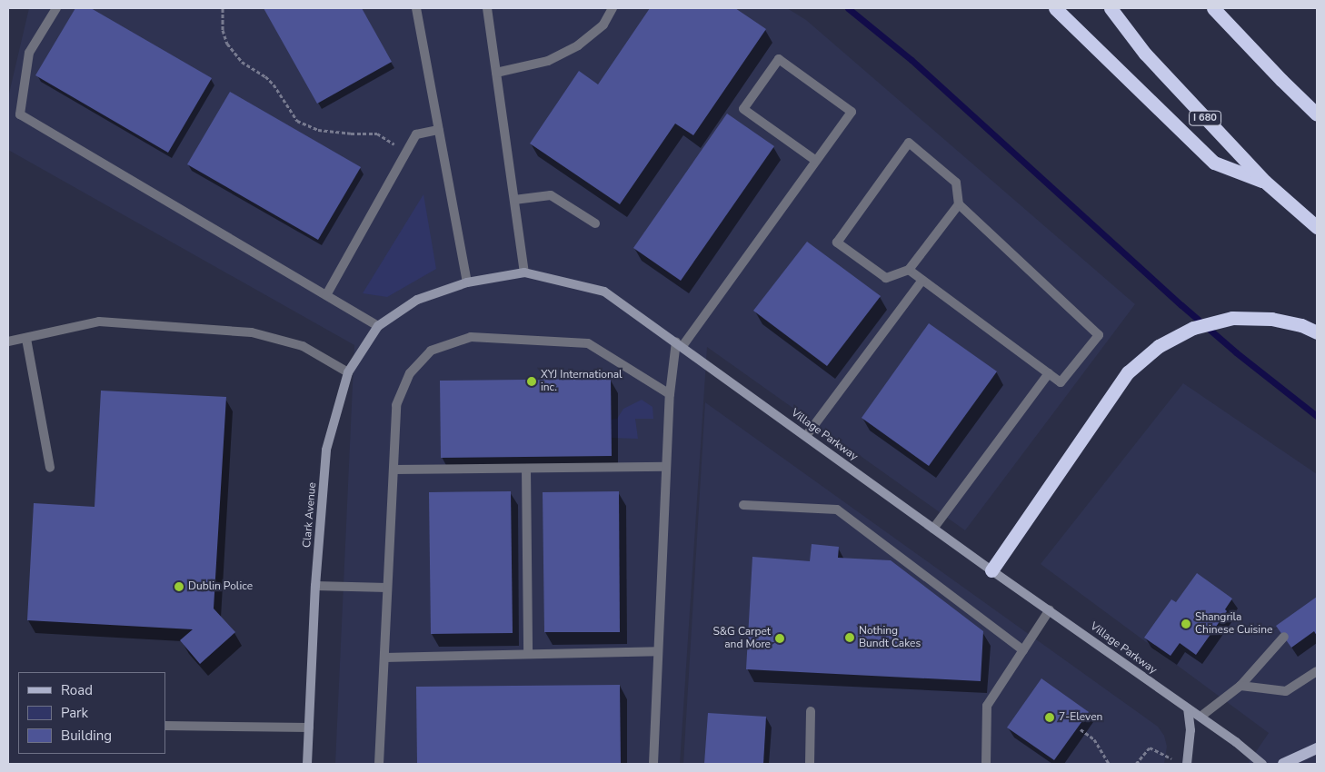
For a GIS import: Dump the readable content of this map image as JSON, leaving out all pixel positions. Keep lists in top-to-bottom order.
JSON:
{
  "streets": {
    "highway": ["I 680"],
    "street": ["Village Parkway", "Clark Avenue"]
  },
  "crossings": [
    ["Village Parkway", "Clark Avenue"]
  ],
  "places": [
    "XYJ International inc.",
    "Dublin Police",
    "Shangrila Chinese Cuisine",
    "Nothing Bundt Cakes",
    "S&G Carpet and More",
    "7-Eleven"
  ],
  "legend": ["Road", "Park", "Building"]
}
